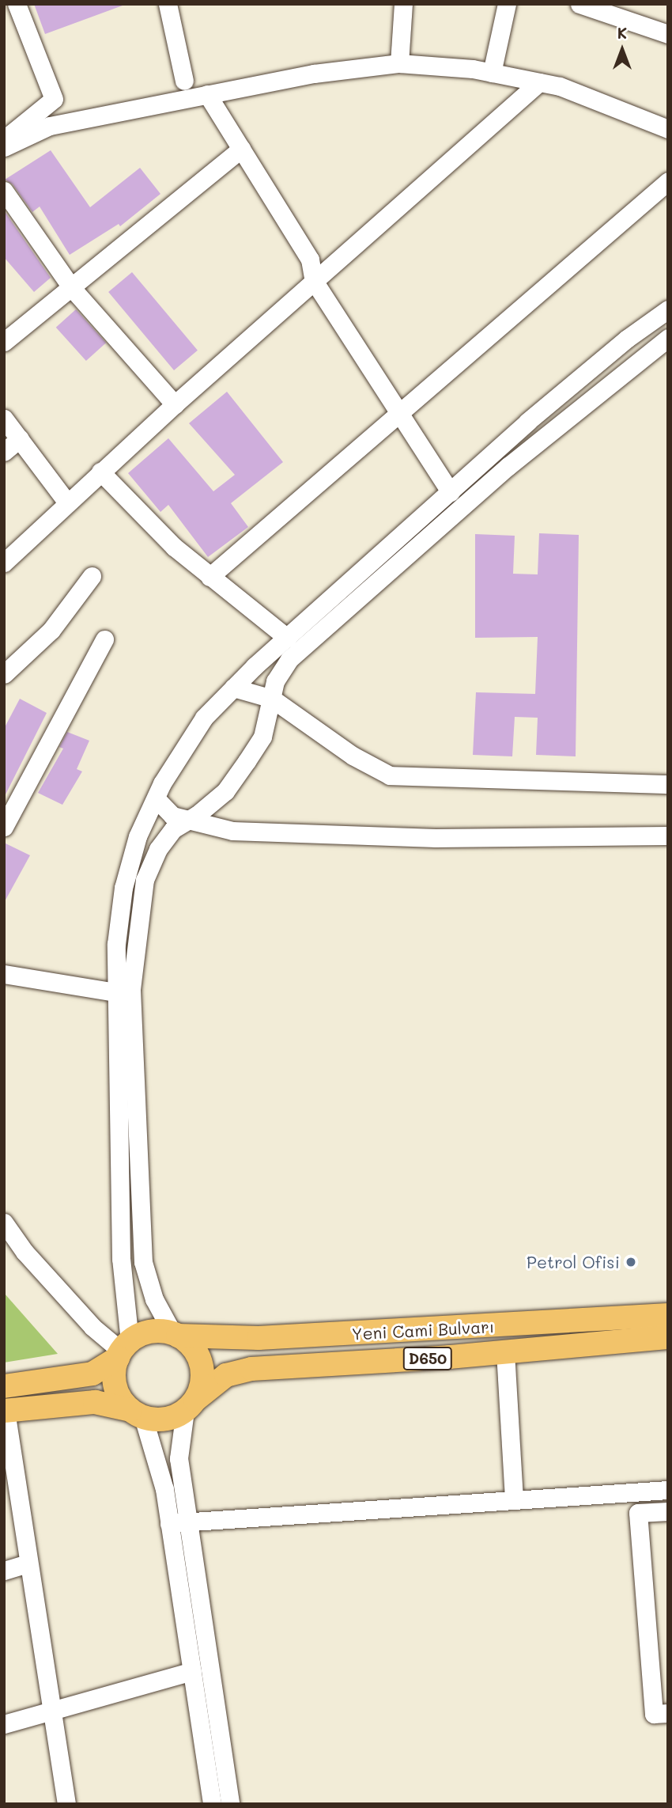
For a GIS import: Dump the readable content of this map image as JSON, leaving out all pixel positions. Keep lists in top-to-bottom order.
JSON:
{
  "streets": {
    "main road": ["Yeni Cami Bulvarı", "D650"]
  },
  "places": ["Petrol Ofisi"],
  "north": "top"
}
